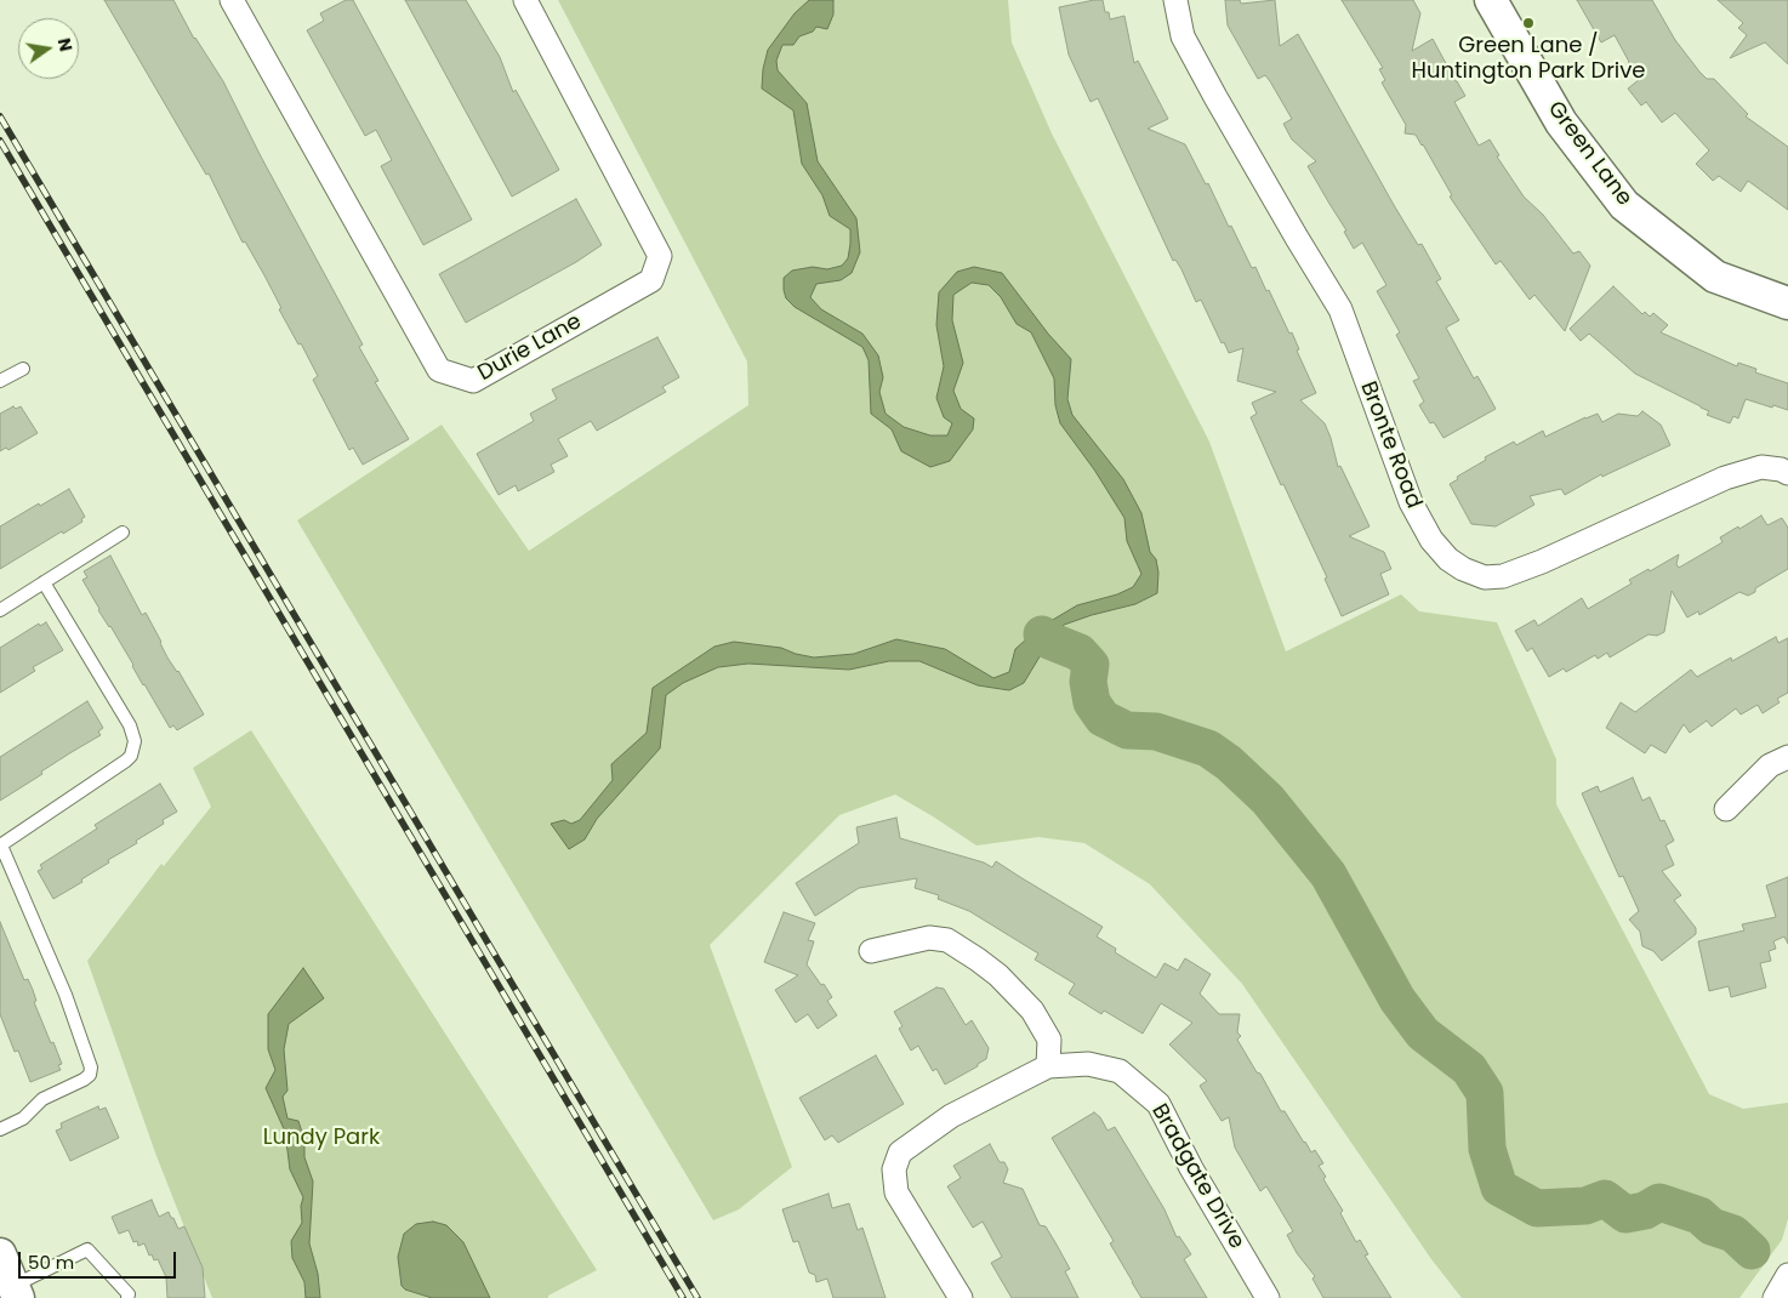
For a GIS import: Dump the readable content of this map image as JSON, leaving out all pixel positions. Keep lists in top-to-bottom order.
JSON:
{
  "streets": {
    "street": [
      "Green Lane",
      "Durie Lane",
      "Bronte Road",
      "Bradgate Drive"
    ]
  },
  "parks": ["Lundy Park"],
  "places": ["Green Lane / Huntington Park Drive"],
  "scale_bar": "50 m",
  "north": "right"
}
